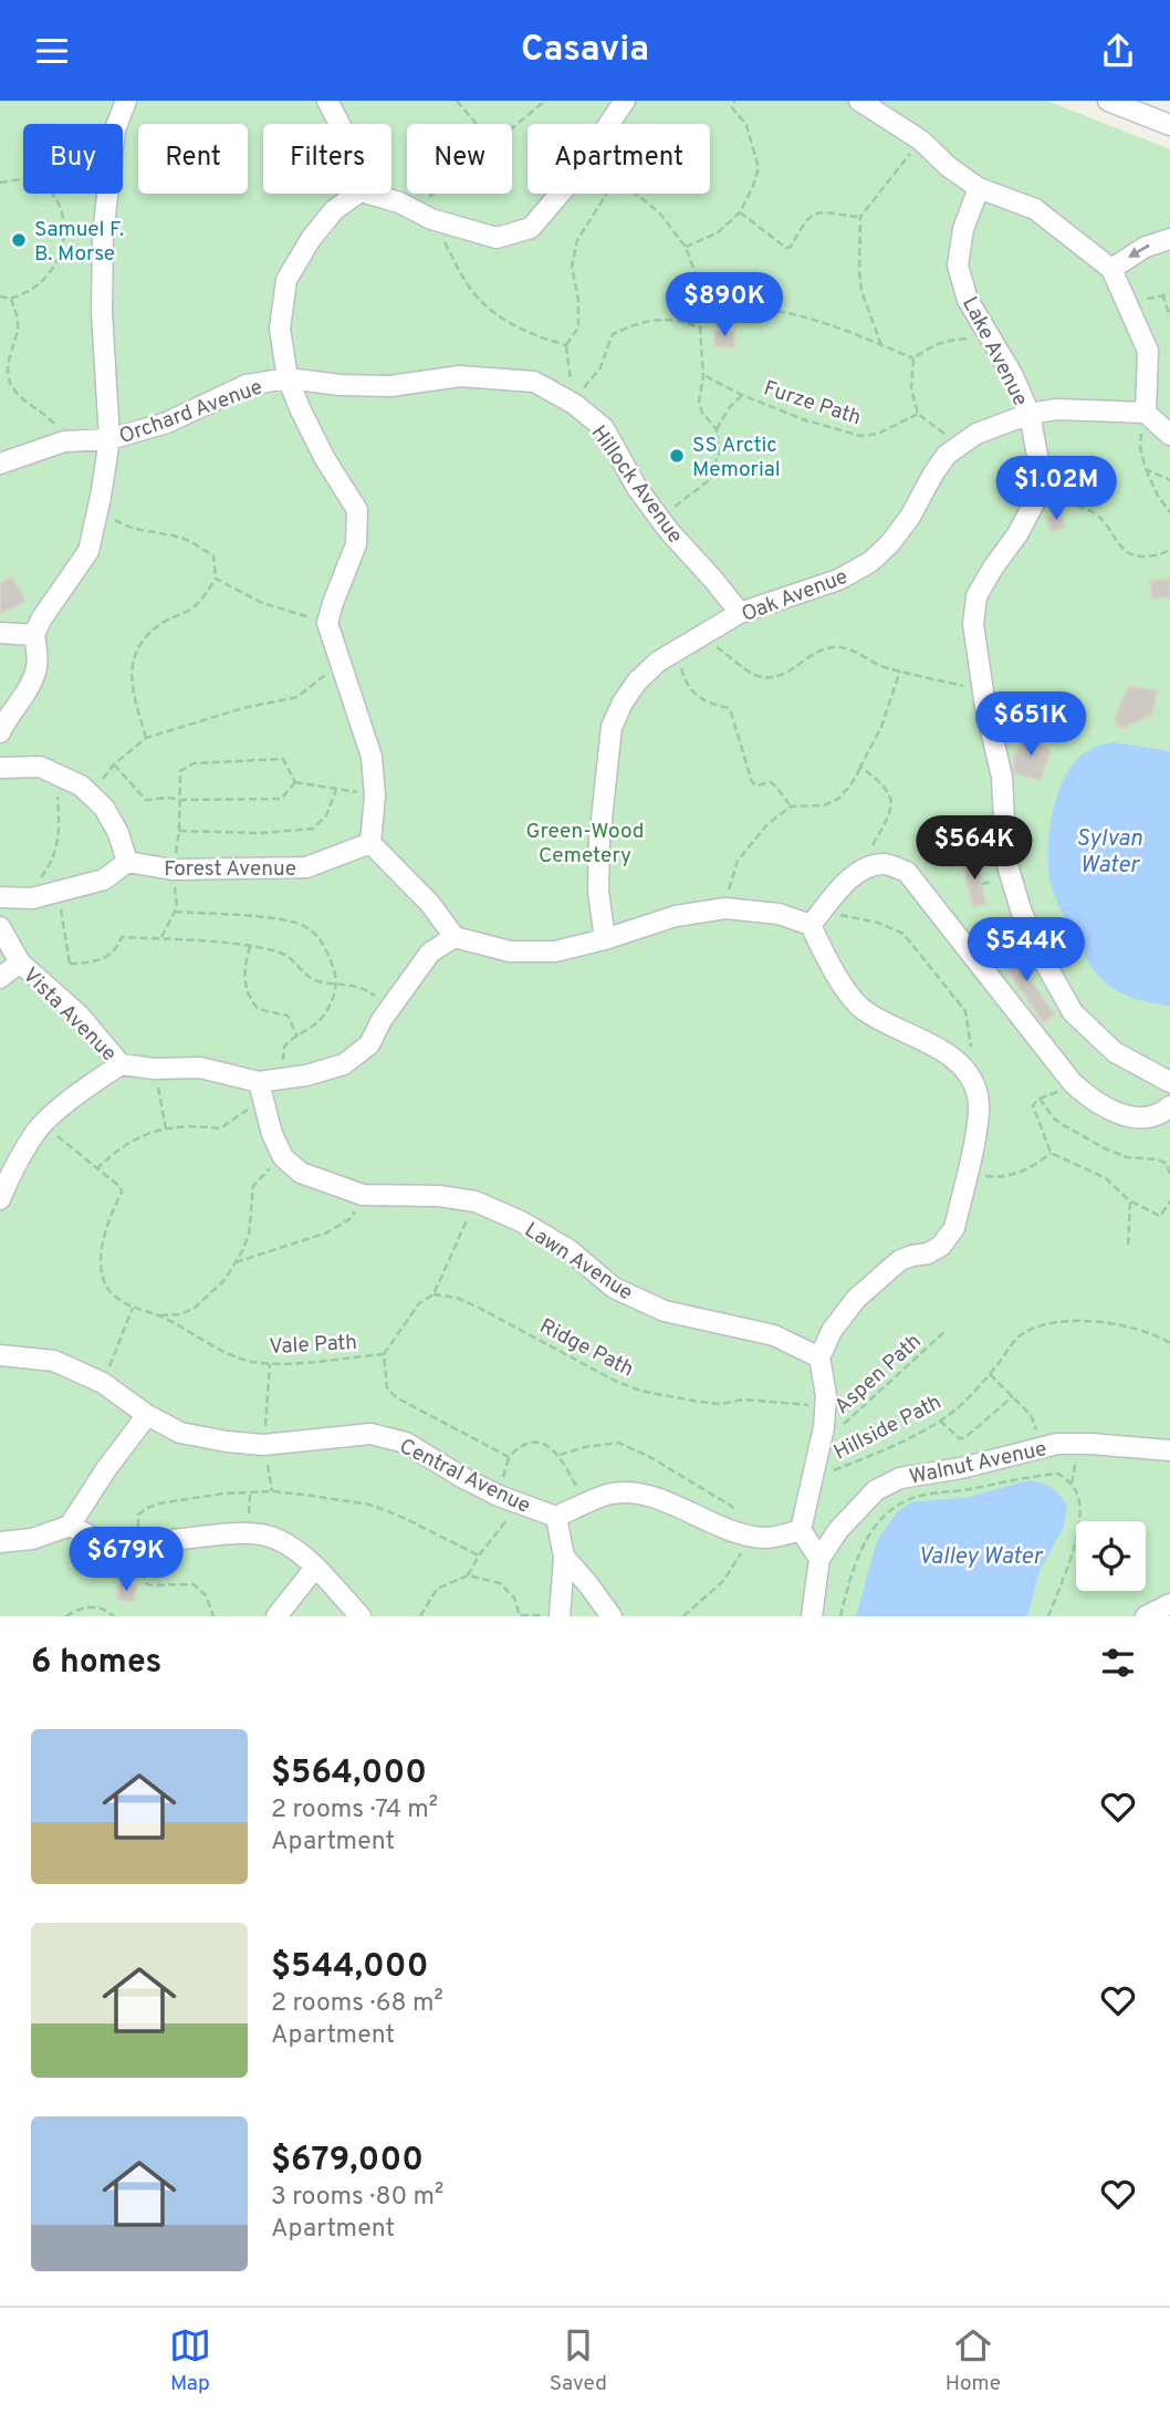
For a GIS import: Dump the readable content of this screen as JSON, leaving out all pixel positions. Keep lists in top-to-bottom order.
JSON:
{
  "streets": {
    "street": [
      "Lake Avenue",
      "Orchard Avenue",
      "Hillock Avenue",
      "Oak Avenue",
      "Forest Avenue",
      "Vista Avenue",
      "Lawn Avenue",
      "Walnut Avenue",
      "Central Avenue"
    ],
    "path": [
      "Furze Path",
      "Vale Path",
      "Ridge Path",
      "Aspen Path",
      "Hillside Path"
    ]
  },
  "crossings": [
    ["Lake Avenue", "Furze Path"],
    ["Lake Avenue", "Oak Avenue"],
    ["Furze Path", "Oak Avenue"],
    ["Orchard Avenue", "Hillock Avenue"],
    ["Hillock Avenue", "Oak Avenue"],
    ["Vista Avenue", "Lawn Avenue"]
  ],
  "water": ["Sylvan Water", "Valley Water"],
  "parks": ["Green-Wood Cemetery"],
  "places": ["Samuel F. B. Morse", "SS Arctic Memorial"],
  "page": {
    "header": "Casavia",
    "chip": [
      "Buy",
      "Rent",
      "Filters",
      "New",
      "Apartment"
    ],
    "price": [
      "$890K",
      "$1.02M",
      "$651K",
      "$564K",
      "$544K",
      "$679K"
    ],
    "heading": "6 homes",
    "list": [
      {
        "name": "$564,000",
        "note": "2 rooms · 74 m² · Apartment"
      },
      {
        "name": "$544,000",
        "note": "2 rooms · 68 m² · Apartment"
      },
      {
        "name": "$679,000",
        "note": "3 rooms · 80 m² · Apartment"
      }
    ],
    "tabs": ["Map", "Saved", "Home"]
  }
}
